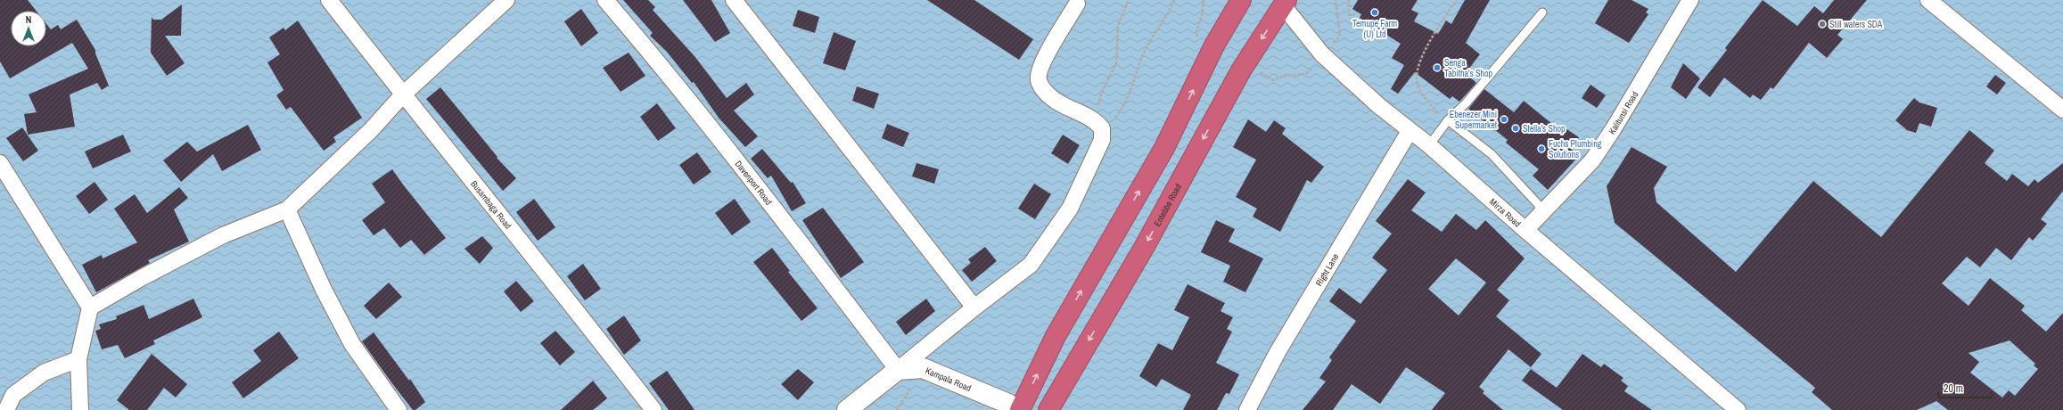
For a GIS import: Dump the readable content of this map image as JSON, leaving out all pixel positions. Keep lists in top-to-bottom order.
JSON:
{
  "streets": {
    "highway": ["Entebbe Road"],
    "main road": ["Kampala Road"],
    "street": [
      "Kalitunsi Road",
      "Davenport Road",
      "Busambaga Road",
      "Mirza Road",
      "Right Lane"
    ]
  },
  "crossings": [
    ["Kalitunsi Road", "Mirza Road"],
    ["Davenport Road", "Kampala Road"],
    ["Entebbe Road", "Mirza Road"],
    ["Mirza Road", "Right Lane"]
  ],
  "places": [
    "Temupe Farm (U) Ltd",
    "Still waters SDA",
    "Senga Tabitha's Shop",
    "Ebenezer Mini Supermarket",
    "Stella's Shop",
    "Fuchs Plumbing Solutions"
  ],
  "scale_bar": "20 m",
  "north": "top"
}
